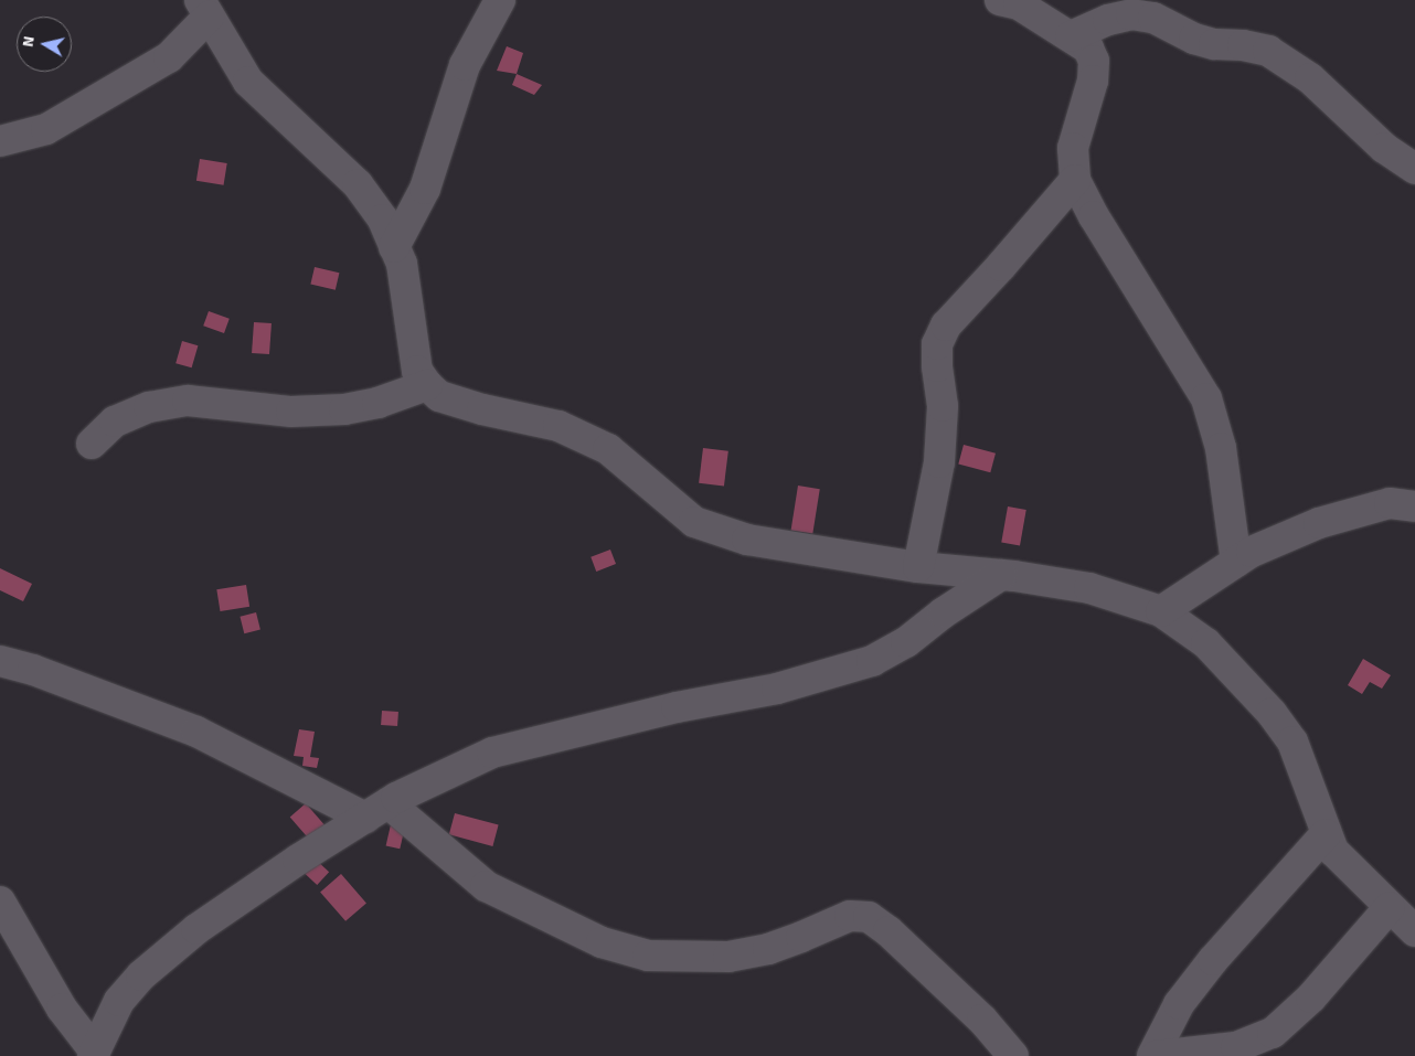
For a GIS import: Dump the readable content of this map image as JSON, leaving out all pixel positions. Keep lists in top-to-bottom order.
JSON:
{
  "north": "left"
}
